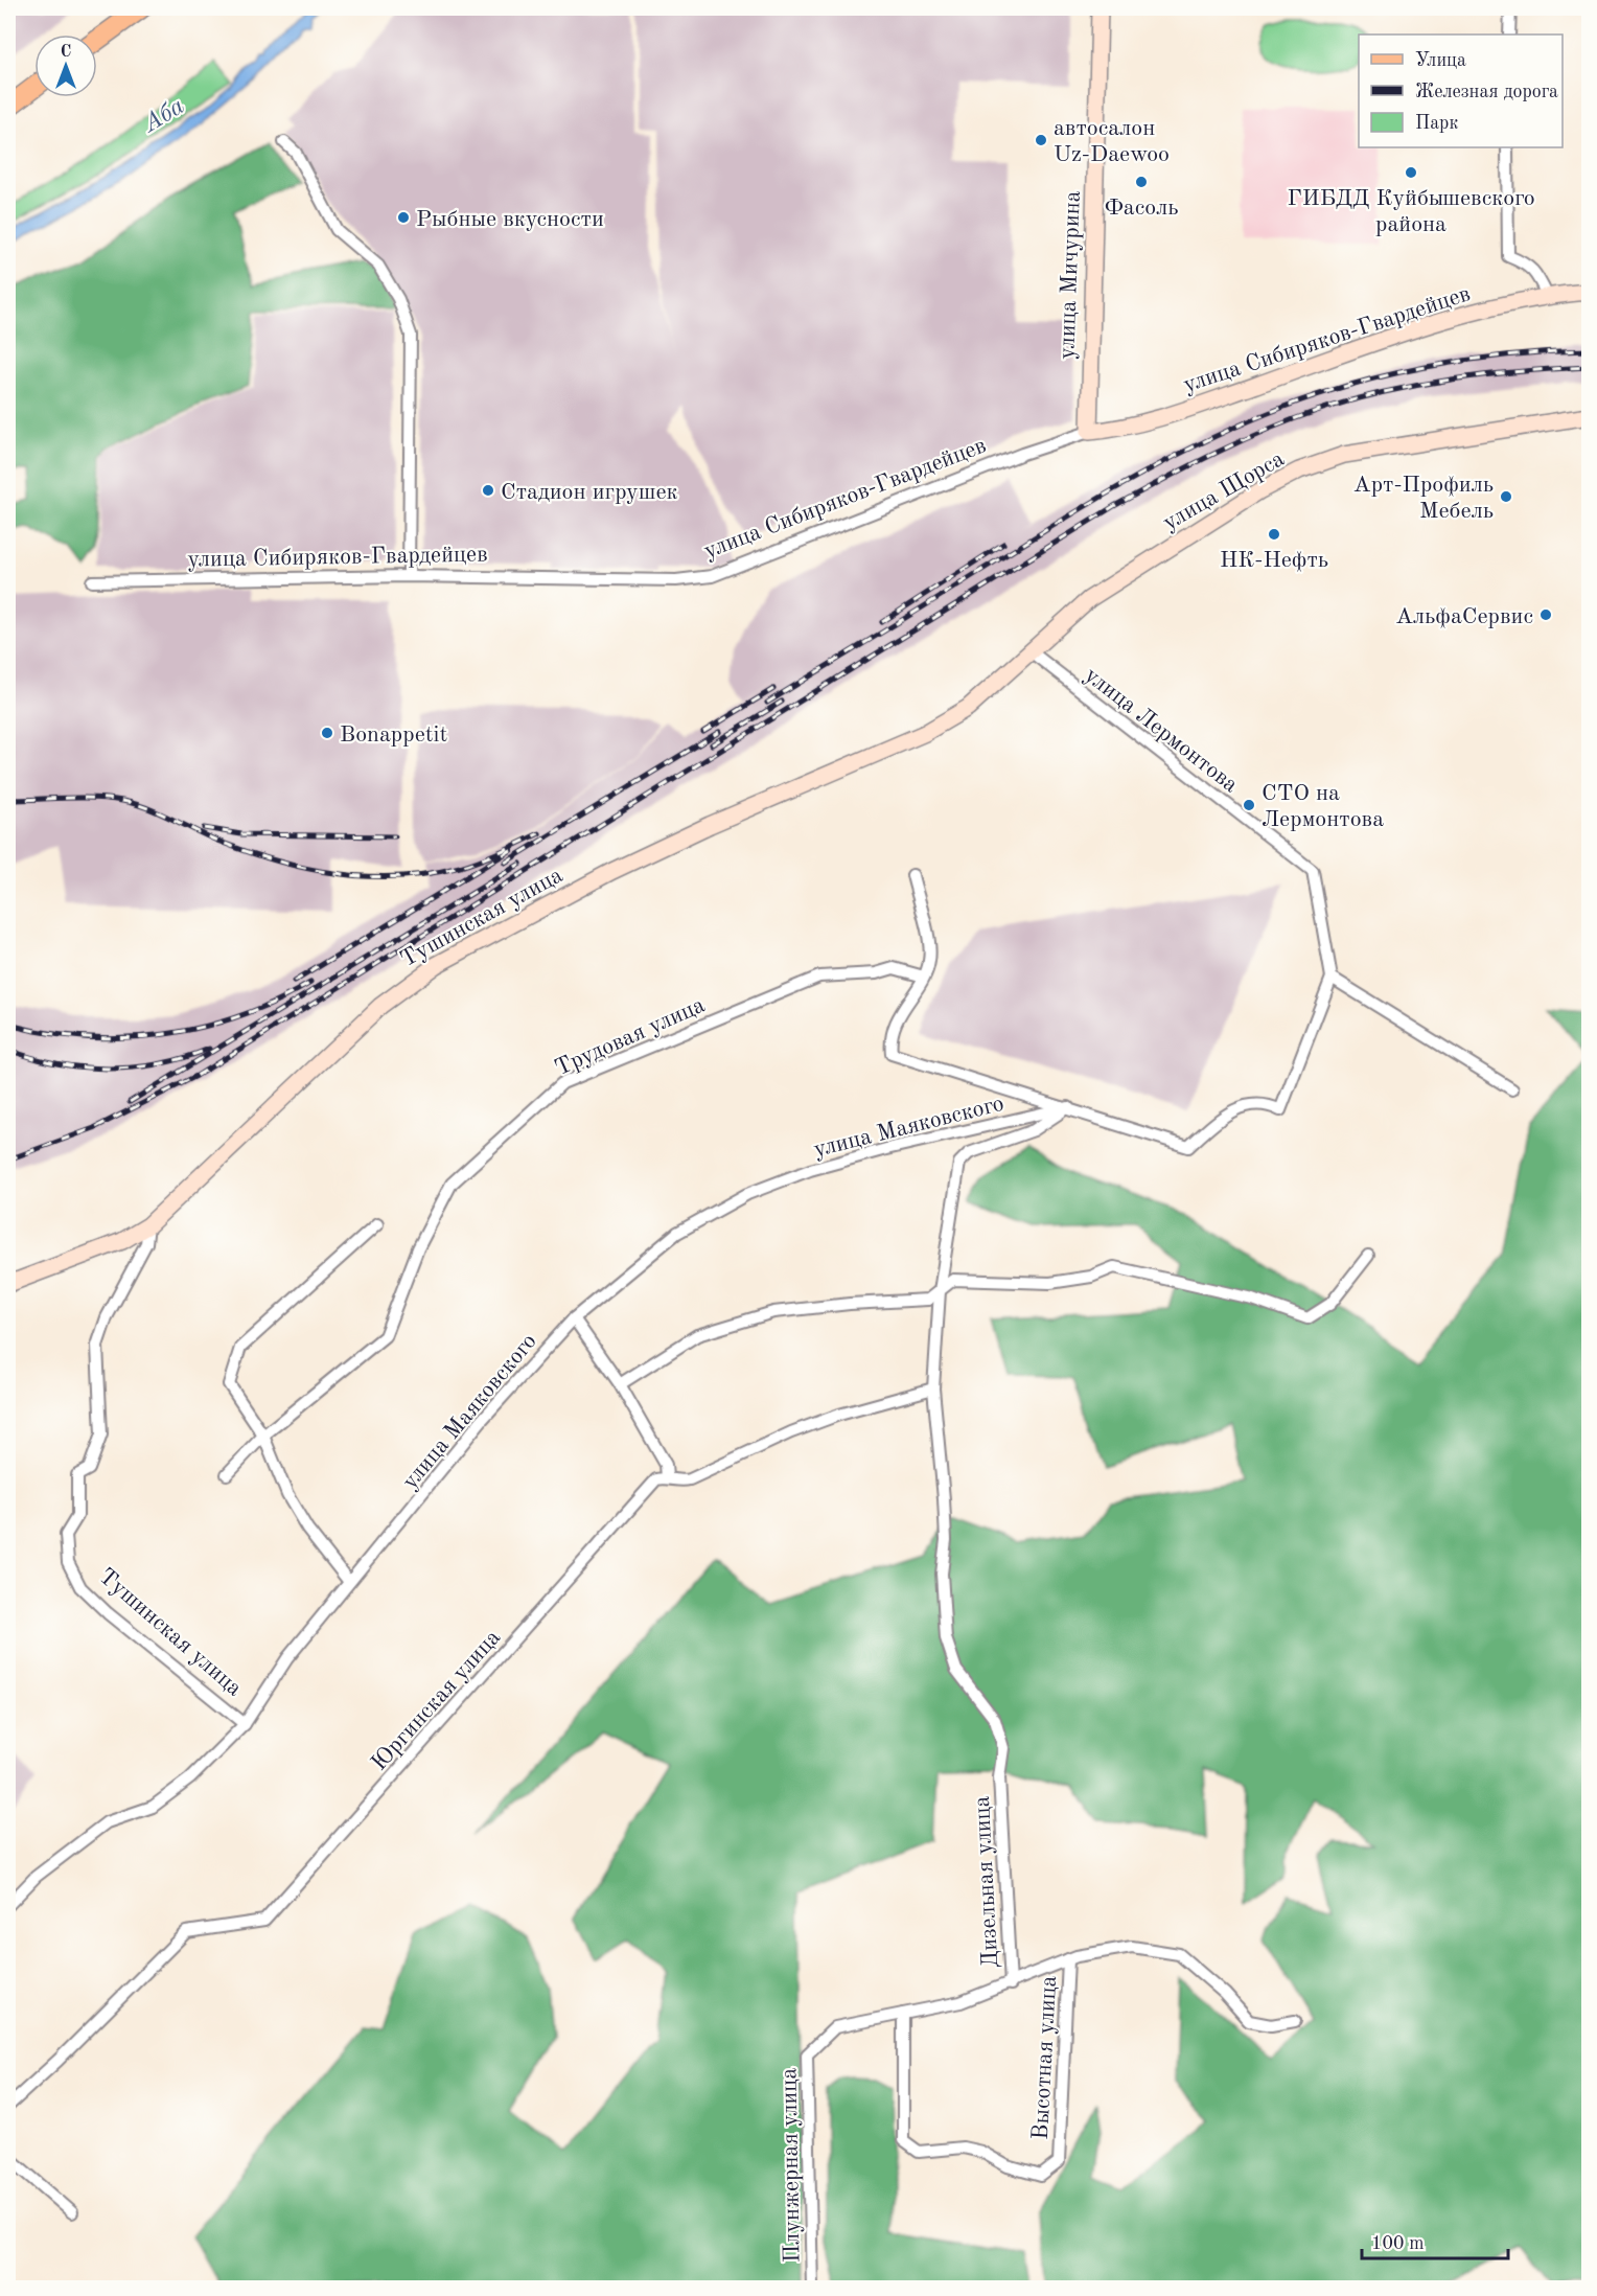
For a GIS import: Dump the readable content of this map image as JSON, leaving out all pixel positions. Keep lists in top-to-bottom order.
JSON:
{
  "streets": {
    "main road": [
      "улица Мичурина",
      "улица Сибиряков-Гвардейцев",
      "улица Щорса",
      "Тушинская улица"
    ],
    "street": [
      "улица Лермонтова",
      "Трудовая улица",
      "улица Маяковского",
      "Юргинская улица",
      "Дизельная улица",
      "Высотная улица",
      "Плунжерная улица"
    ]
  },
  "crossings": [
    ["улица Мичурина", "улица Сибиряков-Гвардейцев"],
    ["улица Щорса", "улица Лермонтова"],
    ["улица Щорса", "Тушинская улица"],
    ["Тушинская улица", "улица Маяковского"],
    ["улица Маяковского", "Дизельная улица"],
    ["Дизельная улица", "Плунжерная улица"],
    ["Высотная улица", "Плунжерная улица"]
  ],
  "water": ["Аба"],
  "places": [
    "автосалон Uz-Daewoo",
    "ГИБДД Куйбышевского района",
    "Фасоль",
    "Рыбные вкусности",
    "Стадион игрушек",
    "Арт-Профиль Мебель",
    "НК-Нефть",
    "АльфаСервис",
    "Bonappetit",
    "СТО на Лермонтова"
  ],
  "legend": ["Улица", "Железная дорога", "Парк"],
  "scale_bar": "100 m",
  "north": "top"
}
